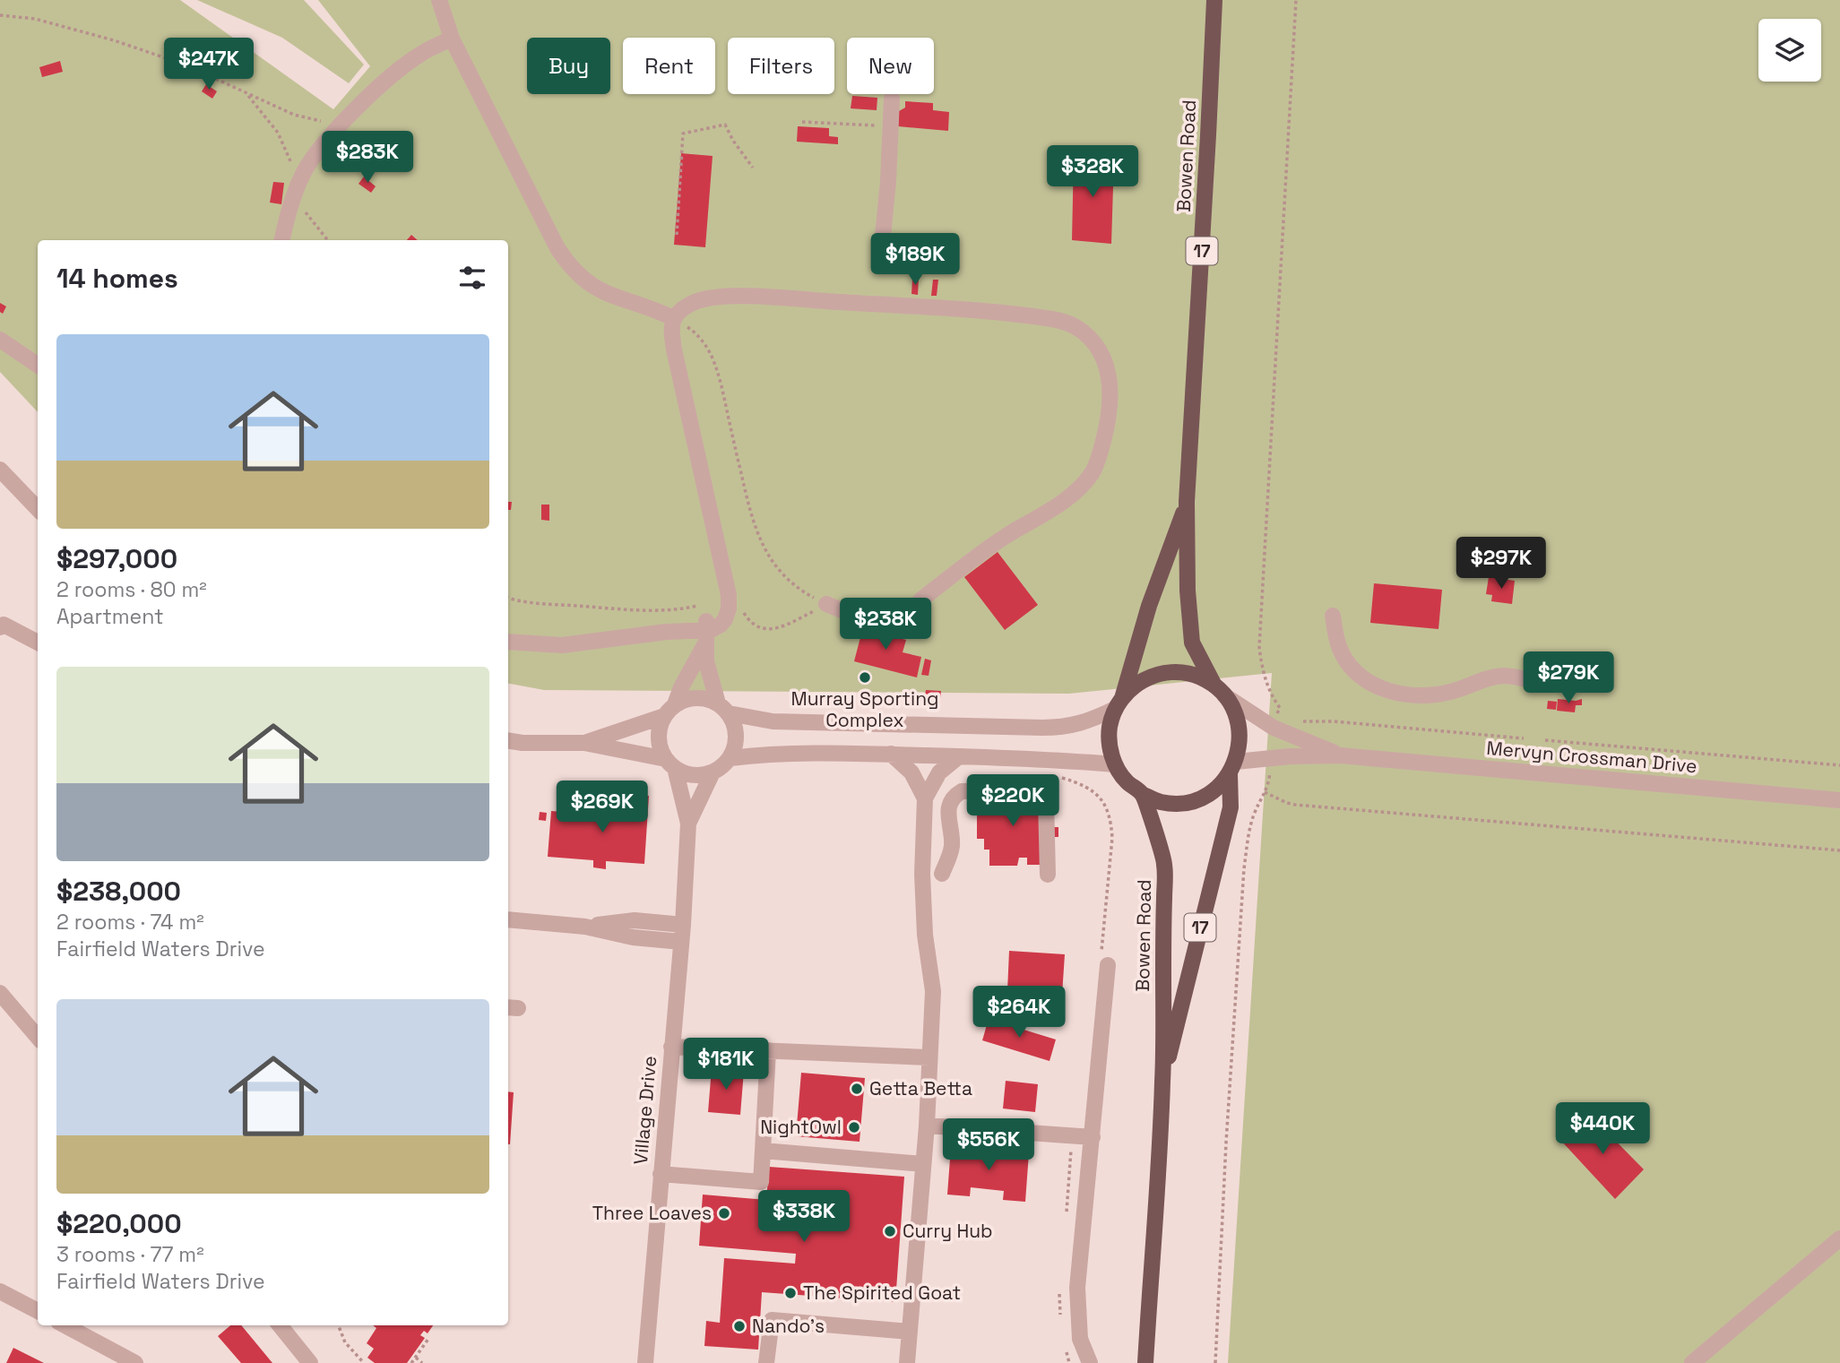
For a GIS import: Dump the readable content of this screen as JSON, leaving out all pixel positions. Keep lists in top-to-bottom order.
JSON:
{
  "streets": {
    "main road": ["Bowen Road", "17"],
    "street": ["Mervyn Crossman Drive", "Village Drive"]
  },
  "crossings": [
    ["Bowen Road", "Mervyn Crossman Drive"]
  ],
  "places": [
    "Murray Sporting Complex",
    "Getta Betta",
    "NightOwl",
    "Three Loaves",
    "Curry Hub",
    "The Spirited Goat",
    "Nando's"
  ],
  "page": {
    "price": [
      "$247K",
      "$283K",
      "$328K",
      "$189K",
      "$297K",
      "$238K",
      "$279K",
      "$220K",
      "$269K",
      "$264K",
      "$181K",
      "$440K",
      "$556K",
      "$338K"
    ],
    "chip": [
      "Buy",
      "Rent",
      "Filters",
      "New"
    ],
    "heading": "14 homes",
    "list": [
      {
        "name": "$297,000",
        "note": "2 rooms · 80 m² · Apartment"
      },
      {
        "name": "$238,000",
        "note": "2 rooms · 74 m² · Fairfield Waters Drive"
      },
      {
        "name": "$220,000",
        "note": "3 rooms · 77 m² · Fairfield Waters Drive"
      }
    ]
  }
}
